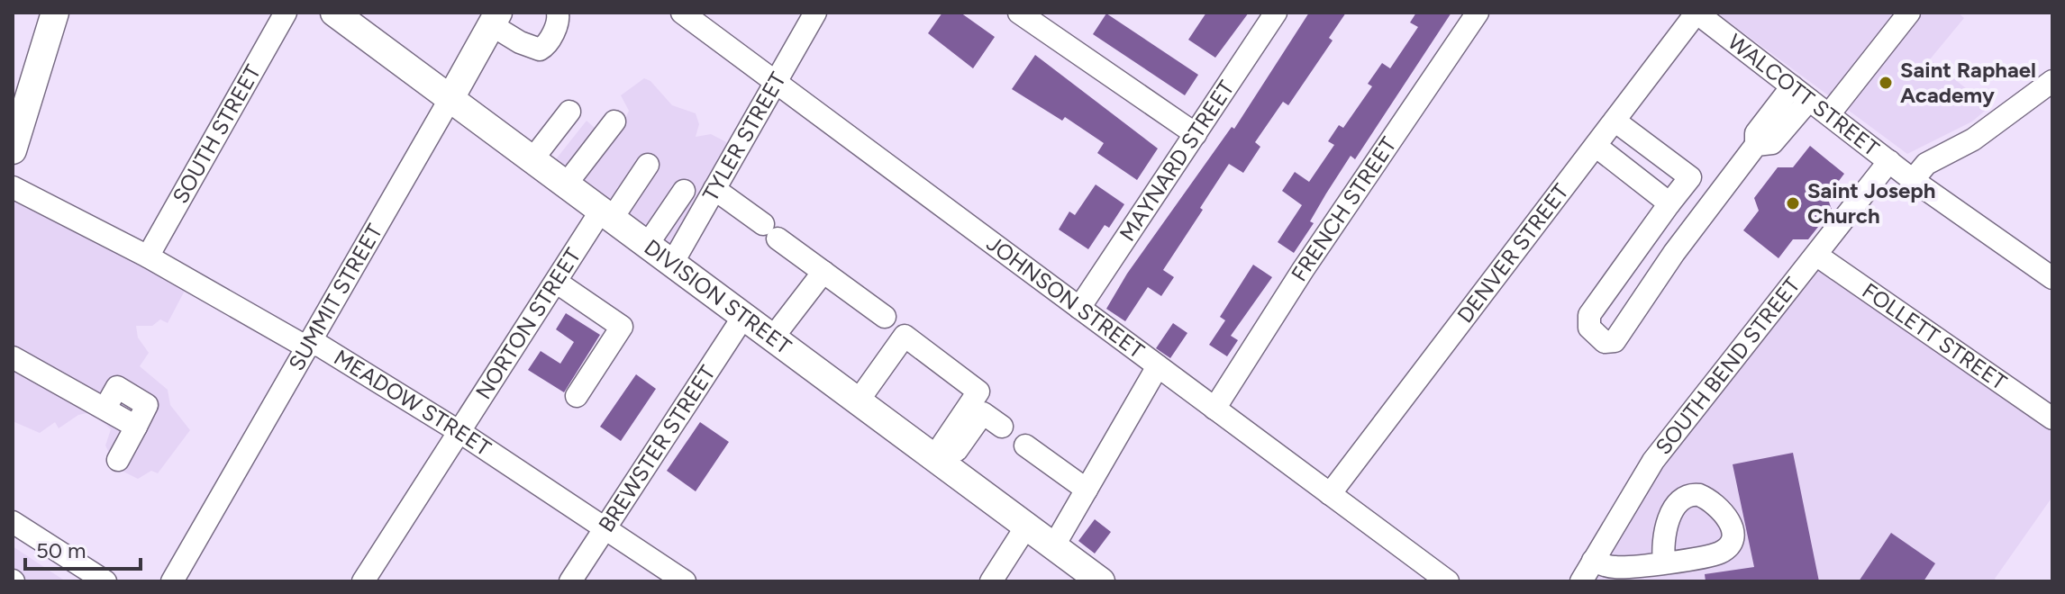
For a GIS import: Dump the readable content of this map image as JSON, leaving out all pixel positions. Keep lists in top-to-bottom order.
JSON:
{
  "streets": {
    "main road": ["SUMMIT STREET", "DIVISION STREET"],
    "street": [
      "WALCOTT STREET",
      "SOUTH STREET",
      "TYLER STREET",
      "MAYNARD STREET",
      "FRENCH STREET",
      "DENVER STREET",
      "JOHNSON STREET",
      "NORTON STREET",
      "FOLLETT STREET",
      "SOUTH BEND STREET",
      "MEADOW STREET",
      "BREWSTER STREET"
    ]
  },
  "crossings": [
    ["WALCOTT STREET", "DENVER STREET"],
    ["WALCOTT STREET", "SOUTH BEND STREET"],
    ["SOUTH STREET", "MEADOW STREET"],
    ["TYLER STREET", "DIVISION STREET"],
    ["TYLER STREET", "JOHNSON STREET"],
    ["MAYNARD STREET", "JOHNSON STREET"],
    ["FRENCH STREET", "JOHNSON STREET"],
    ["DENVER STREET", "JOHNSON STREET"],
    ["SUMMIT STREET", "DIVISION STREET"],
    ["SUMMIT STREET", "MEADOW STREET"],
    ["DIVISION STREET", "NORTON STREET"],
    ["DIVISION STREET", "BREWSTER STREET"],
    ["NORTON STREET", "MEADOW STREET"],
    ["FOLLETT STREET", "SOUTH BEND STREET"],
    ["MEADOW STREET", "BREWSTER STREET"]
  ],
  "places": ["Saint Raphael Academy", "Saint Joseph Church"],
  "scale_bar": "50 m"
}
